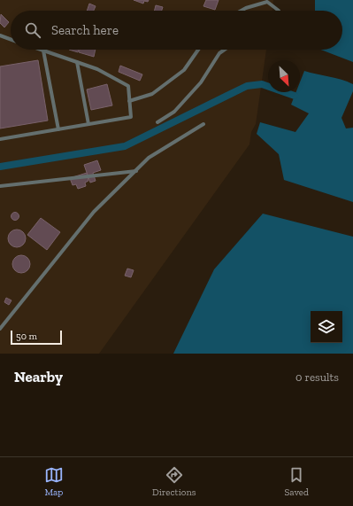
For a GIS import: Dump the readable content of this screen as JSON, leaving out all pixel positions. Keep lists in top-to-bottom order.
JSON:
{
  "scale_bar": "50 m",
  "north": "bottom right",
  "page": {
    "search": "Search here",
    "scale": "50 m",
    "heading": ["Nearby", "0 results"],
    "nav": ["Map", "Directions", "Saved"]
  }
}
